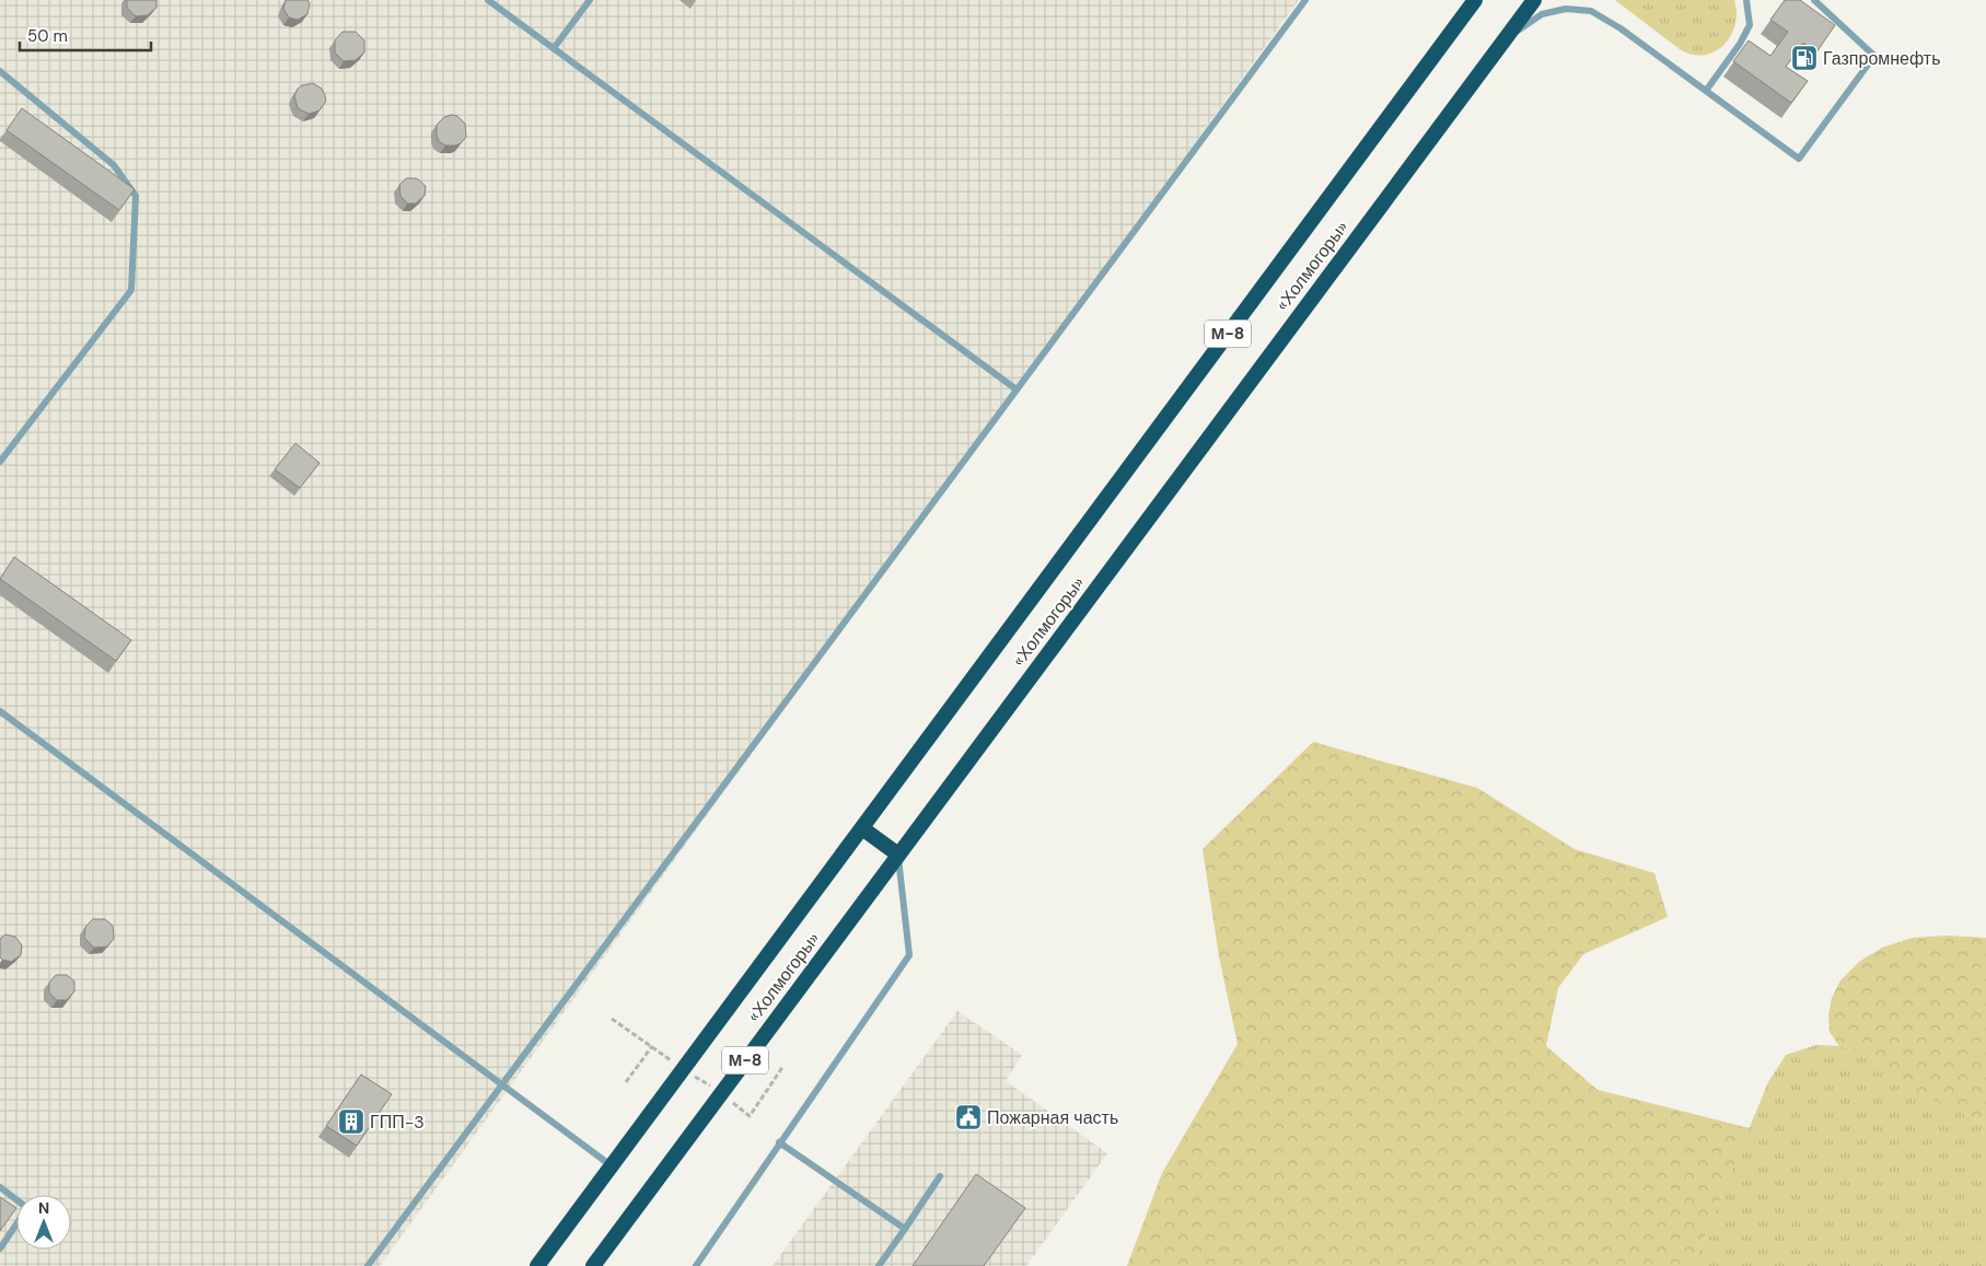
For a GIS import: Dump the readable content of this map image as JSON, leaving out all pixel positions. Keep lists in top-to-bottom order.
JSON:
{
  "streets": {
    "highway": ["«Холмогоры»", "М-8"]
  },
  "places": {
    "fuel station": ["Газпромнефть"],
    "public building": ["Пожарная часть"],
    "building": ["ГПП-3"]
  },
  "scale_bar": "50 m",
  "north": "top"
}
